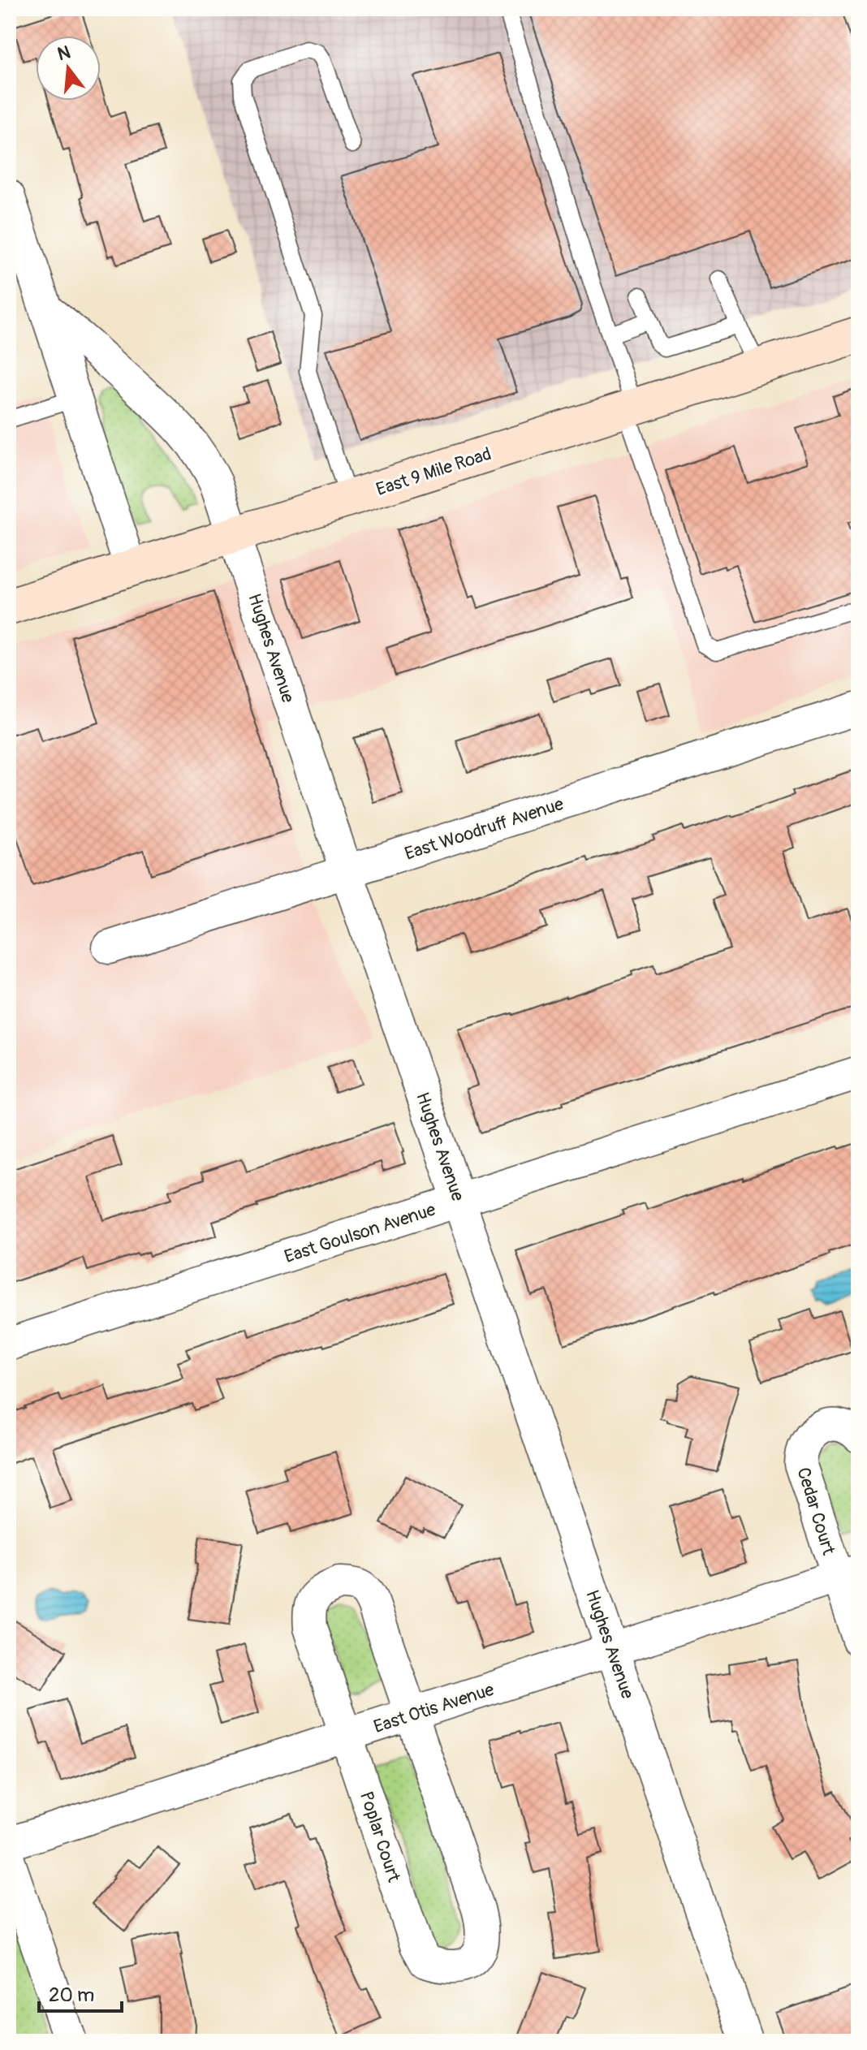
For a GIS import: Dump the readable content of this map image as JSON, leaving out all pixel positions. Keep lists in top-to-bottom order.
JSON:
{
  "streets": {
    "main road": ["East 9 Mile Road"],
    "street": [
      "Hughes Avenue",
      "East Woodruff Avenue",
      "East Goulson Avenue",
      "Cedar Court",
      "East Otis Avenue",
      "Poplar Court"
    ]
  },
  "crossings": [
    ["East 9 Mile Road", "Hughes Avenue"],
    ["Hughes Avenue", "East Woodruff Avenue"],
    ["Hughes Avenue", "East Goulson Avenue"],
    ["Hughes Avenue", "East Otis Avenue"],
    ["Cedar Court", "East Otis Avenue"],
    ["East Otis Avenue", "Poplar Court"]
  ],
  "scale_bar": "20 m",
  "north": "top"
}
